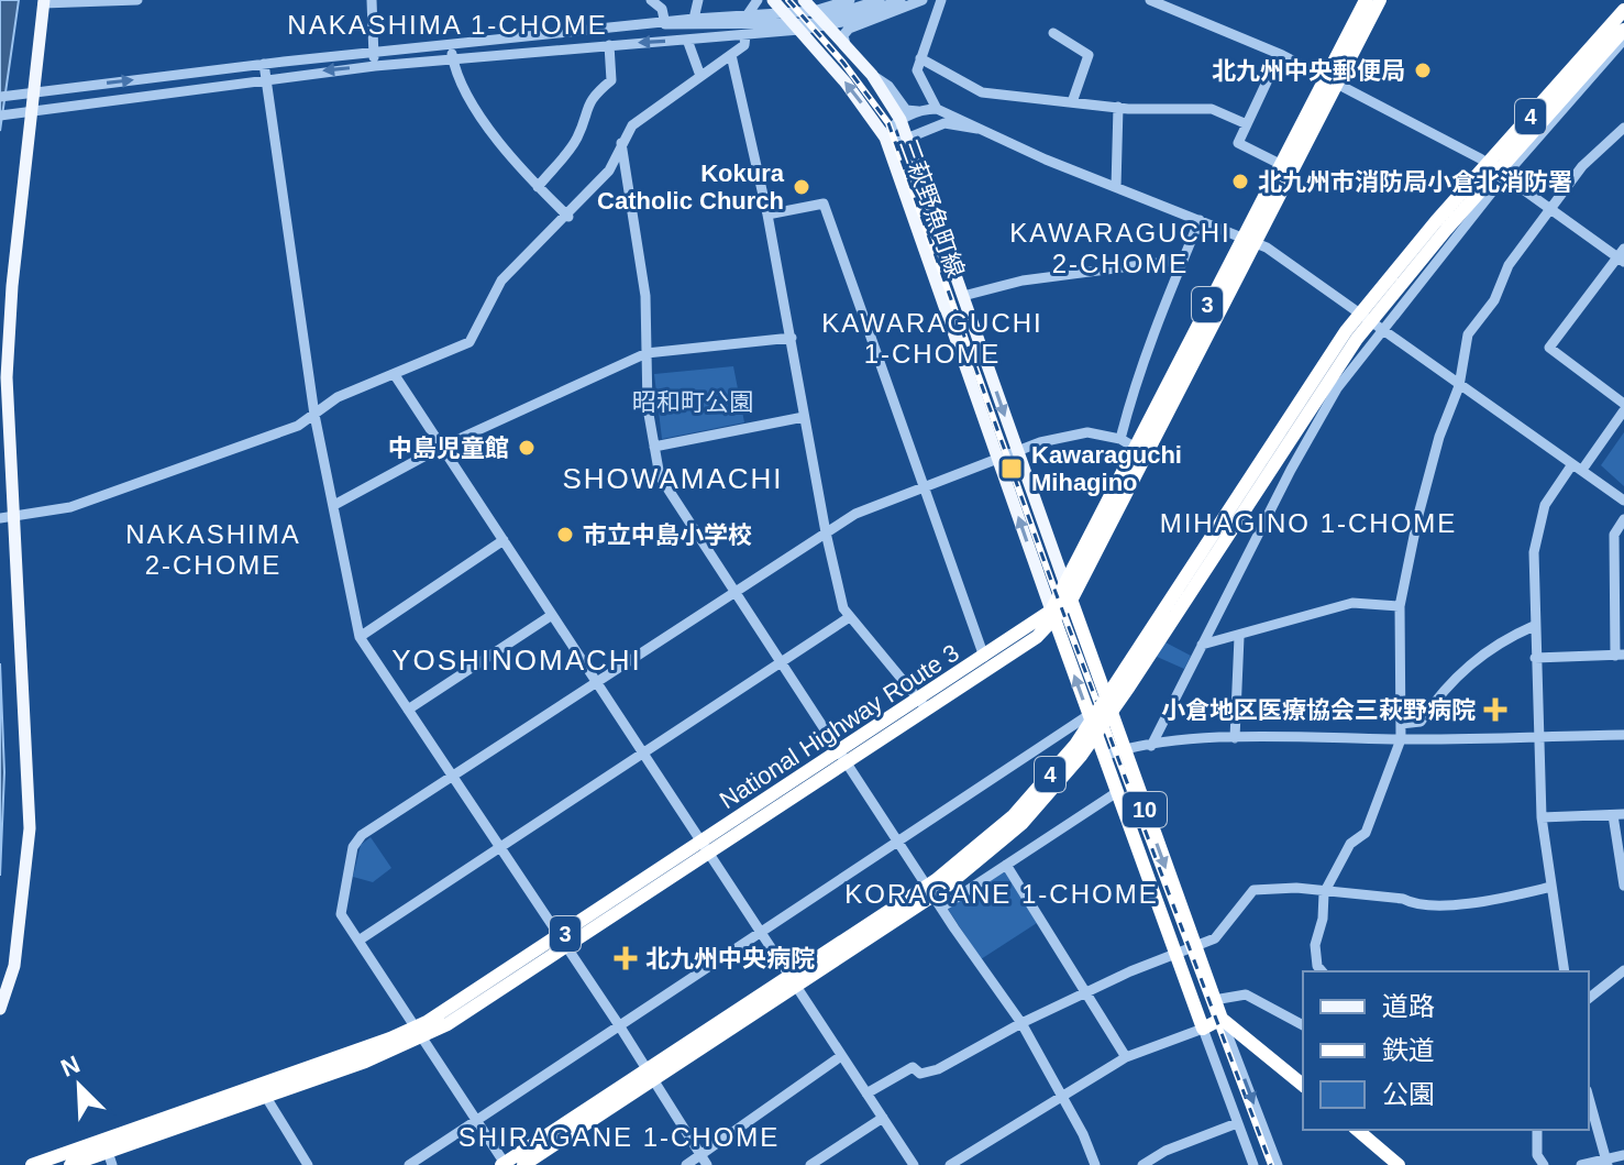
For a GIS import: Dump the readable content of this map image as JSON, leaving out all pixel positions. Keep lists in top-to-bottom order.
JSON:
{
  "streets": {
    "highway": [
      "4",
      "3",
      "National Highway Route 3",
      "10"
    ],
    "main road": ["三萩野魚町線"]
  },
  "crossings": [
    ["三萩野魚町線", "National Highway Route 3"],
    ["三萩野魚町線", "10"],
    ["National Highway Route 3", "10"]
  ],
  "districts": [
    "NAKASHIMA 1-CHOME",
    "KAWARAGUCHI 2-CHOME",
    "KAWARAGUCHI 1-CHOME",
    "SHOWAMACHI",
    "MIHAGINO 1-CHOME",
    "NAKASHIMA 2-CHOME",
    "YOSHINOMACHI",
    "KORAGANE 1-CHOME",
    "SHIRAGANE 1-CHOME"
  ],
  "parks": ["昭和町公園"],
  "places": {
    "other": [
      "北九州中央郵便局",
      "北九州市消防局小倉北消防署",
      "Kokura Catholic Church",
      "中島児童館",
      "市立中島小学校"
    ],
    "transit": ["Kawaraguchi Mihagino"],
    "health": ["小倉地区医療協会三萩野病院", "北九州中央病院"]
  },
  "legend": ["道路", "鉄道", "公園"],
  "north": "top left"
}
